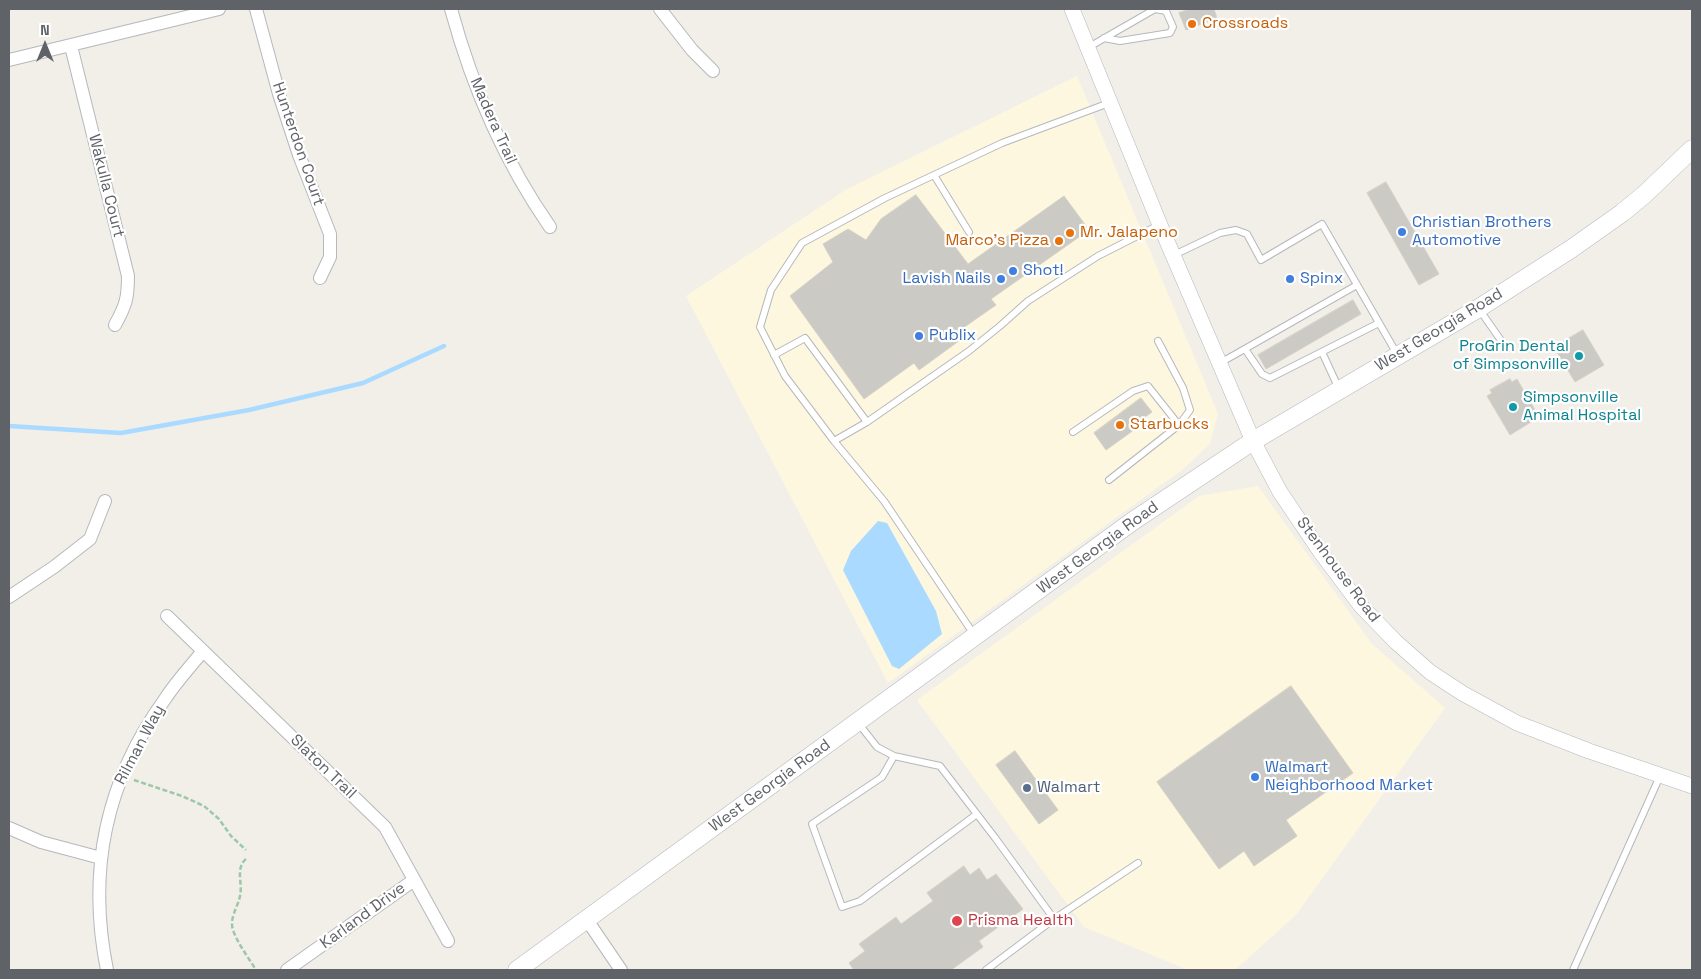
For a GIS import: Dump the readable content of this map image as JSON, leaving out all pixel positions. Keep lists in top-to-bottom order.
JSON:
{
  "streets": {
    "main road": ["West Georgia Road"],
    "street": [
      "Madera Trail",
      "Hunterdon Court",
      "Wakulla Court",
      "Stenhouse Road",
      "Rilman Way",
      "Slaton Trail",
      "Karland Drive"
    ]
  },
  "crossings": [
    ["West Georgia Road", "Stenhouse Road"],
    ["Rilman Way", "Slaton Trail"],
    ["Slaton Trail", "Karland Drive"]
  ],
  "places": [
    "Crossroads",
    "Christian Brothers Automotive",
    "Mr. Jalapeno",
    "Marco's Pizza",
    "Shot!",
    "Lavish Nails",
    "Spinx",
    "Publix",
    "ProGrin Dental of Simpsonville",
    "Simpsonville Animal Hospital",
    "Starbucks",
    "Walmart Neighborhood Market",
    "Walmart",
    "Prisma Health"
  ],
  "north": "top"
}
